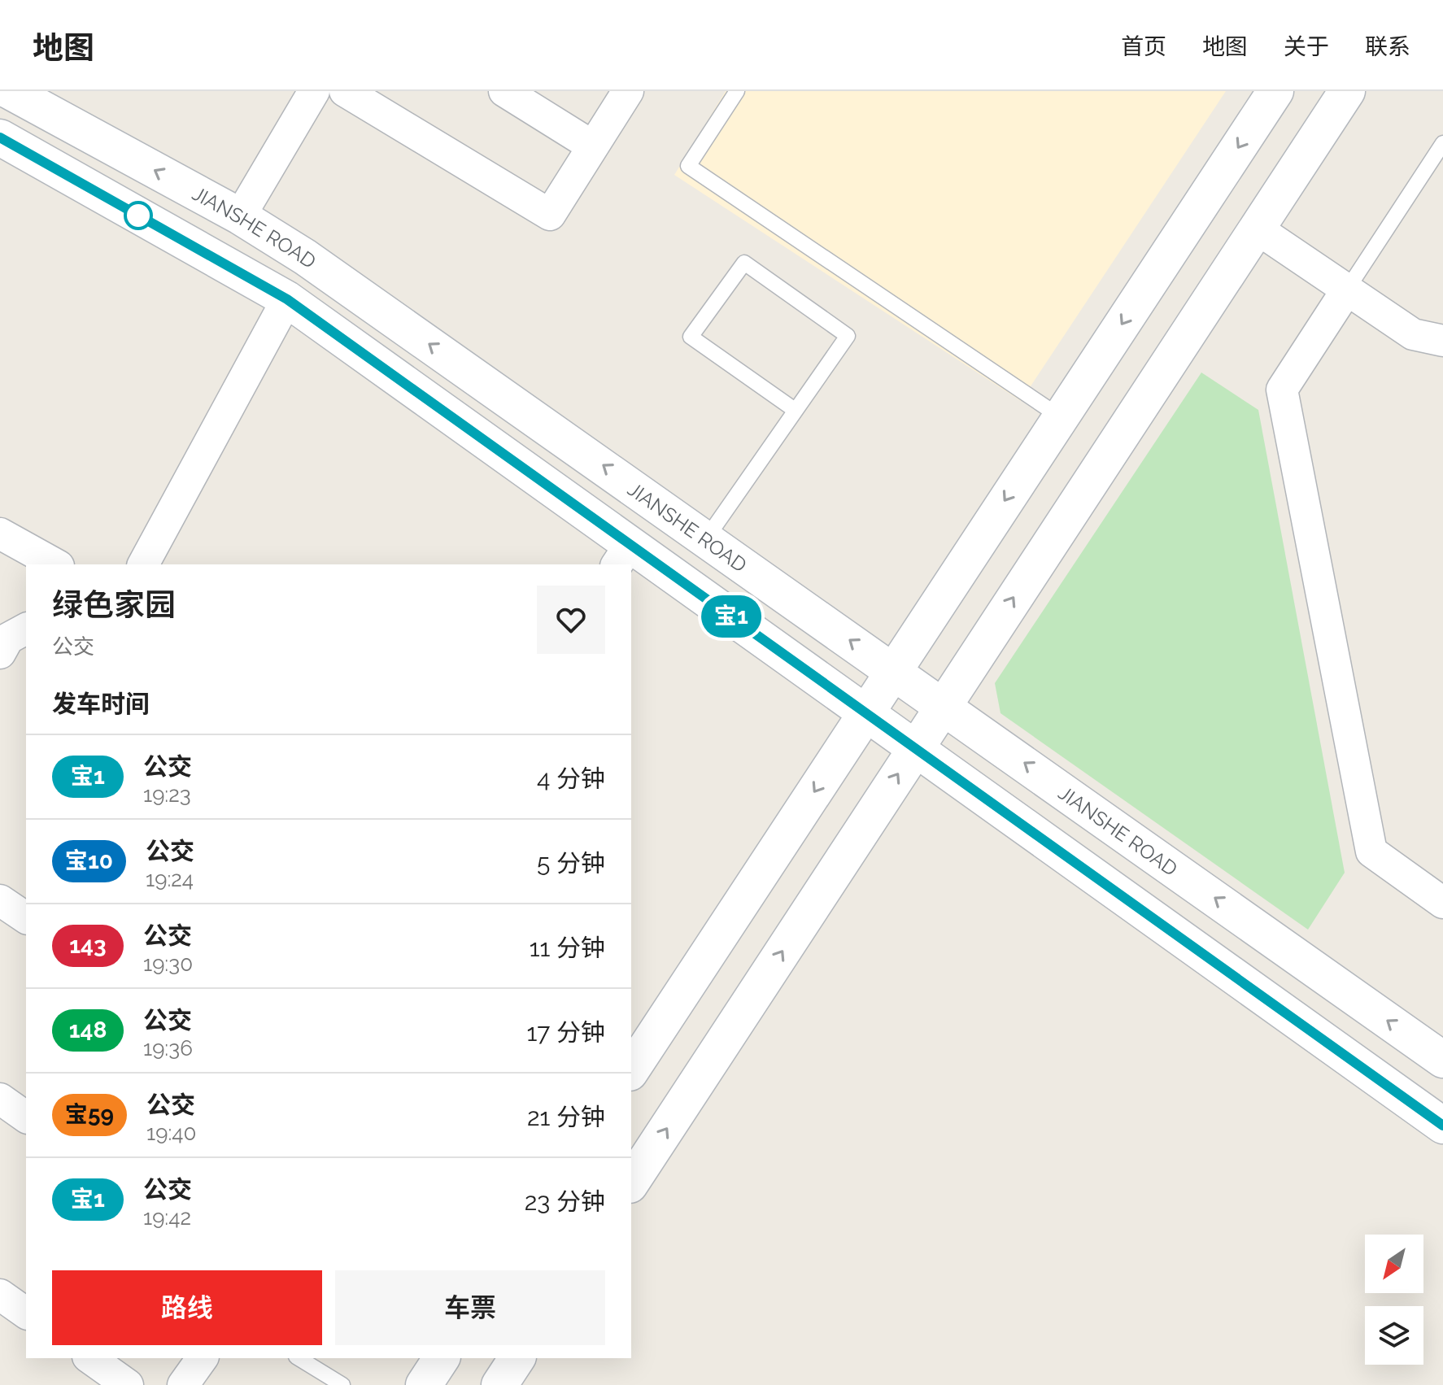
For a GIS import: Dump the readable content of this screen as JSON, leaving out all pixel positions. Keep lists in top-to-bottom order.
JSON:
{
  "streets": {
    "main road": ["JIANSHE ROAD"]
  },
  "lines": ["bus line 宝1"],
  "north": "bottom left",
  "page": {
    "header": "地图",
    "nav": [
      "首页",
      "地图",
      "关于",
      "联系"
    ],
    "on_map": "宝1",
    "heading": [
      ["绿色家园", "公交"],
      "发车时间"
    ],
    "list": [
      {
        "mark": "宝1",
        "name": "公交",
        "note": "19:23",
        "value": "4 分钟"
      },
      {
        "mark": "宝10",
        "name": "公交",
        "note": "19:24",
        "value": "5 分钟"
      },
      {
        "mark": "143",
        "name": "公交",
        "note": "19:30",
        "value": "11 分钟"
      },
      {
        "mark": "148",
        "name": "公交",
        "note": "19:36",
        "value": "17 分钟"
      },
      {
        "mark": "宝59",
        "name": "公交",
        "note": "19:40",
        "value": "21 分钟"
      },
      {
        "mark": "宝1",
        "name": "公交",
        "note": "19:42",
        "value": "23 分钟"
      }
    ],
    "buttons": ["路线", "车票"]
  }
}
